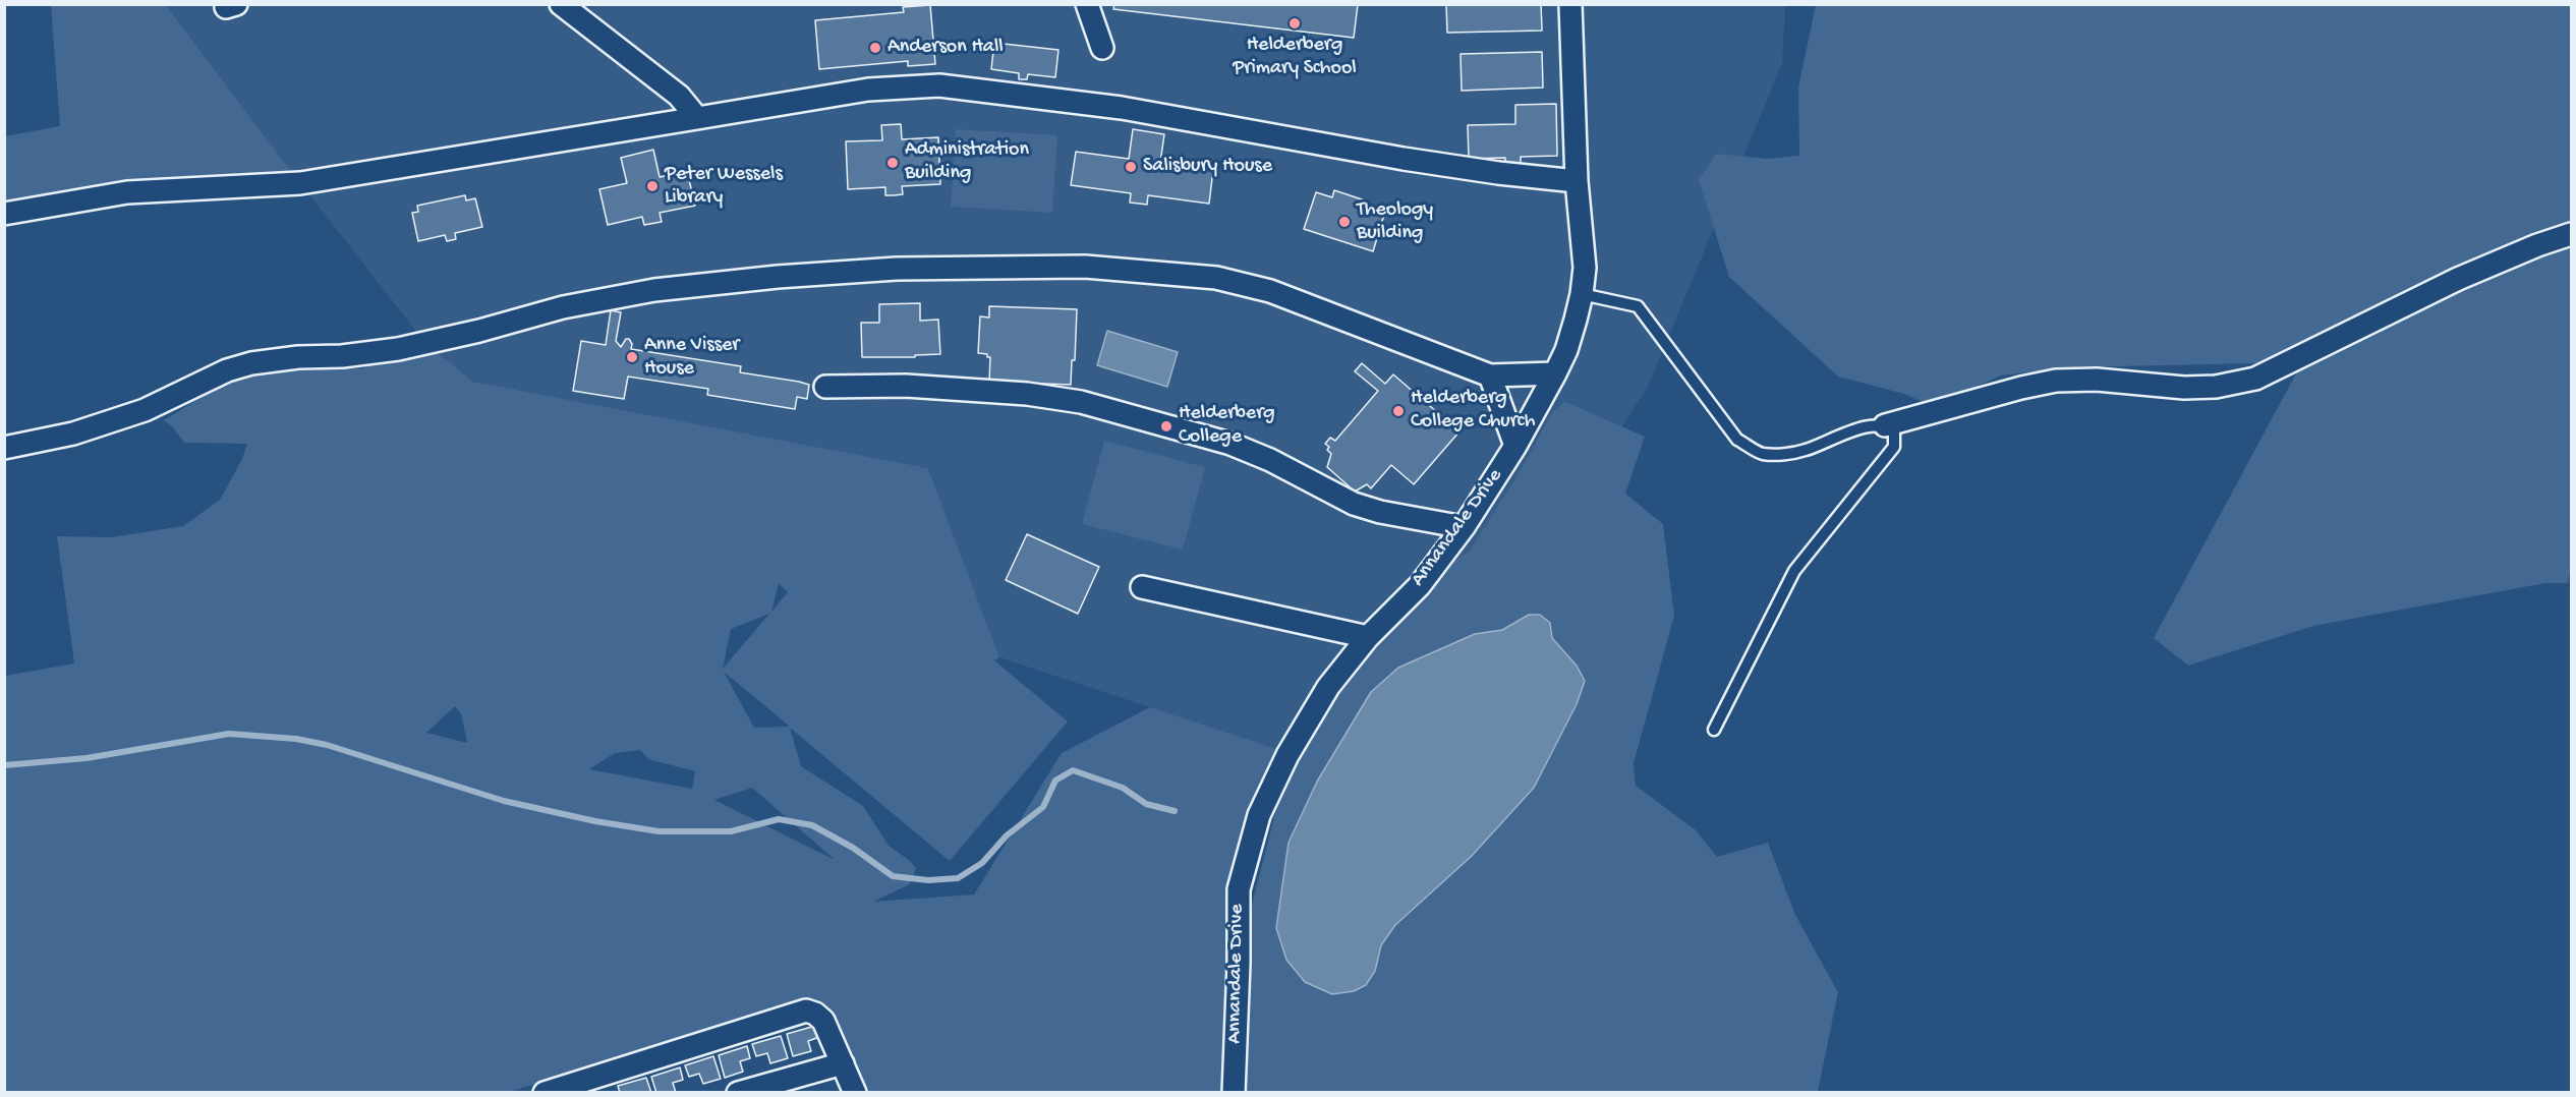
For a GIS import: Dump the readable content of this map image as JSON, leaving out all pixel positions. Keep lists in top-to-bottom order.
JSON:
{
  "streets": {
    "street": ["Annandale Drive"]
  },
  "places": [
    "Helderberg Primary School",
    "Anderson Hall",
    "Administration Building",
    "Salisbury House",
    "Peter Wessels Library",
    "Theology Building",
    "Anne Visser House",
    "Helderberg College Church",
    "Helderberg College"
  ]
}
